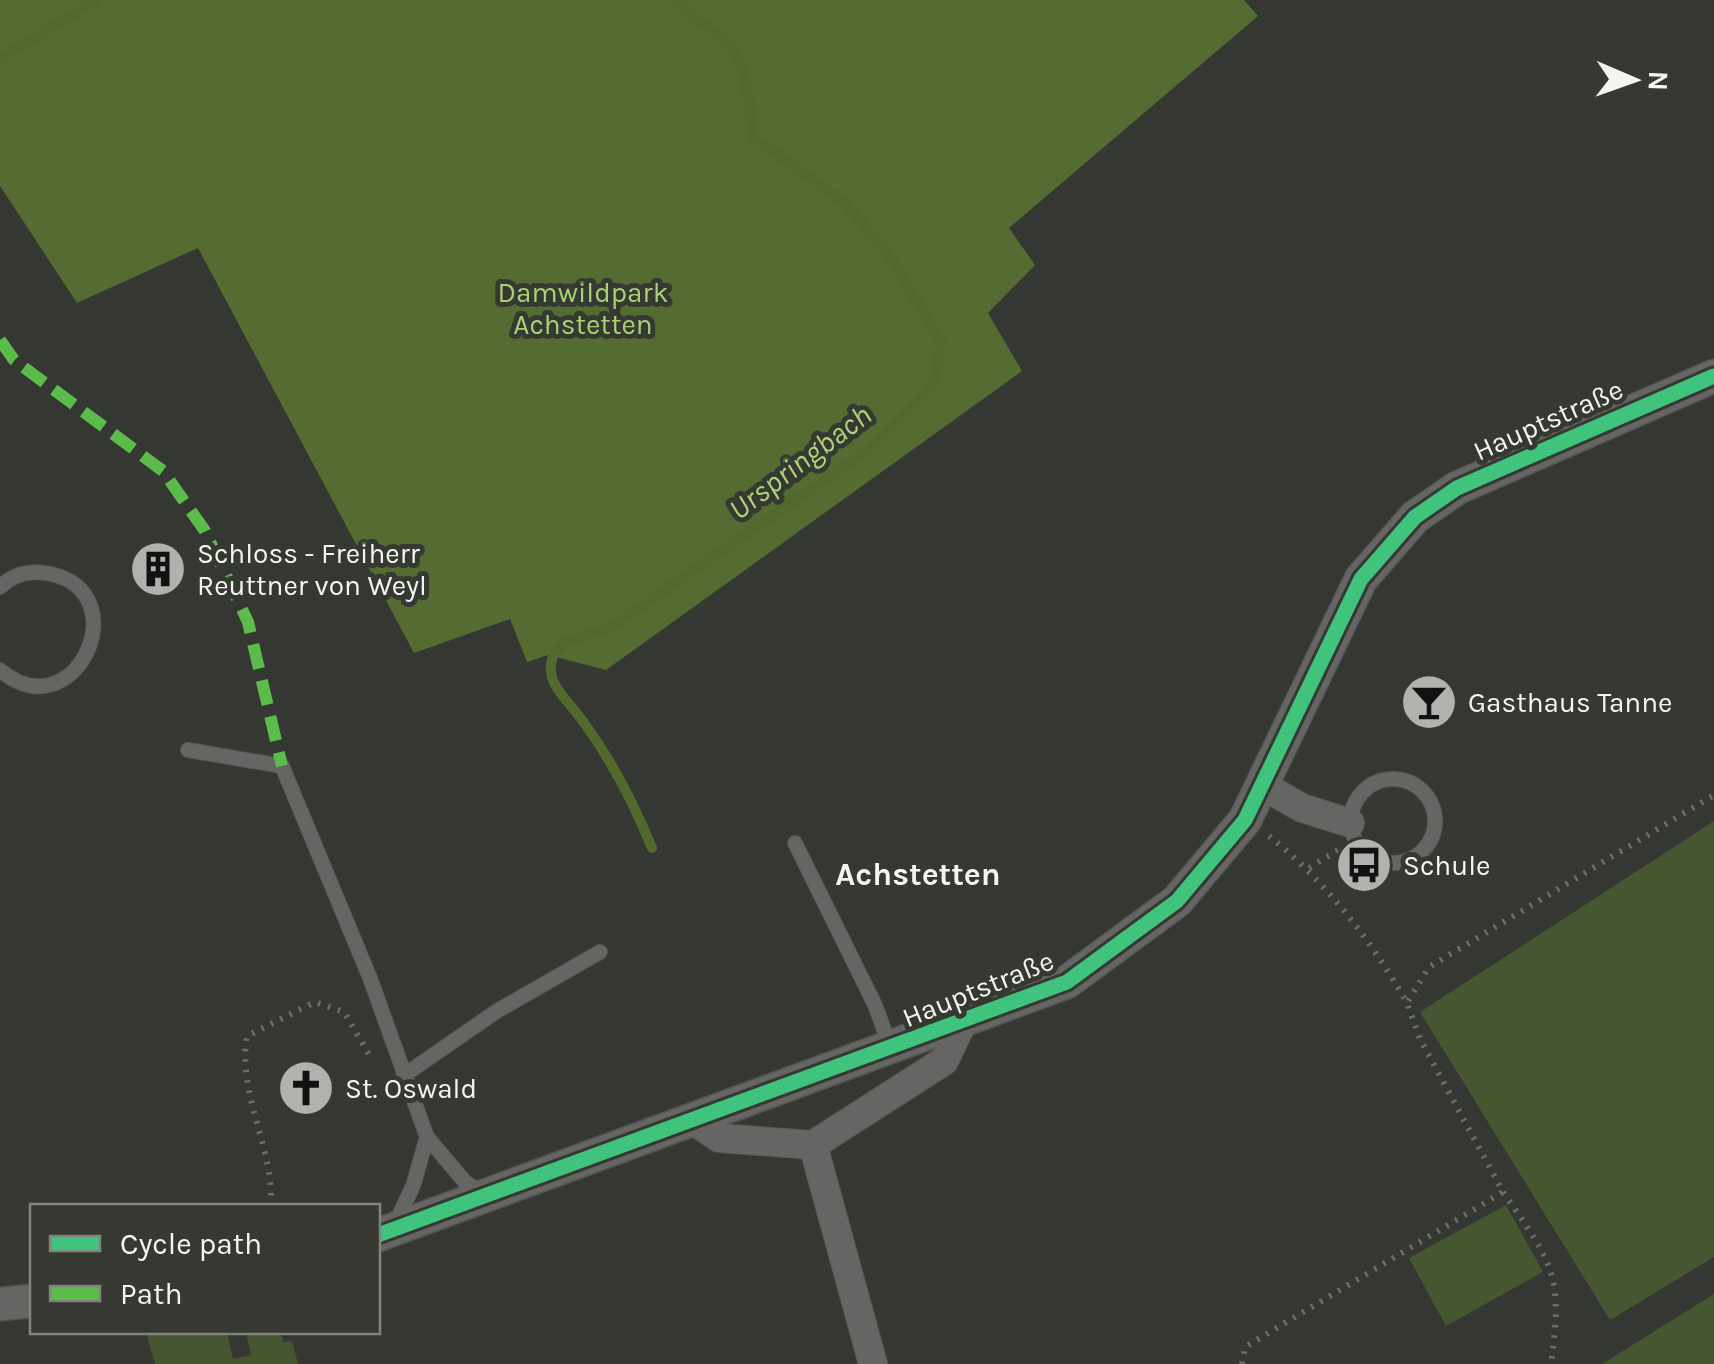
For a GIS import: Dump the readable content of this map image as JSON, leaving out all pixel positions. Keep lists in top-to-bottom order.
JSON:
{
  "streets": {
    "street": ["Hauptstraße"]
  },
  "districts": ["Achstetten"],
  "water": ["Urspringbach"],
  "parks": ["Damwildpark Achstetten"],
  "places": {
    "building": ["Schloss - Freiherr Reuttner von Weyl"],
    "bar": ["Gasthaus Tanne"],
    "bus stop": ["Schule"],
    "church": ["St. Oswald"]
  },
  "legend": ["Cycle path", "Path"],
  "north": "right"
}
